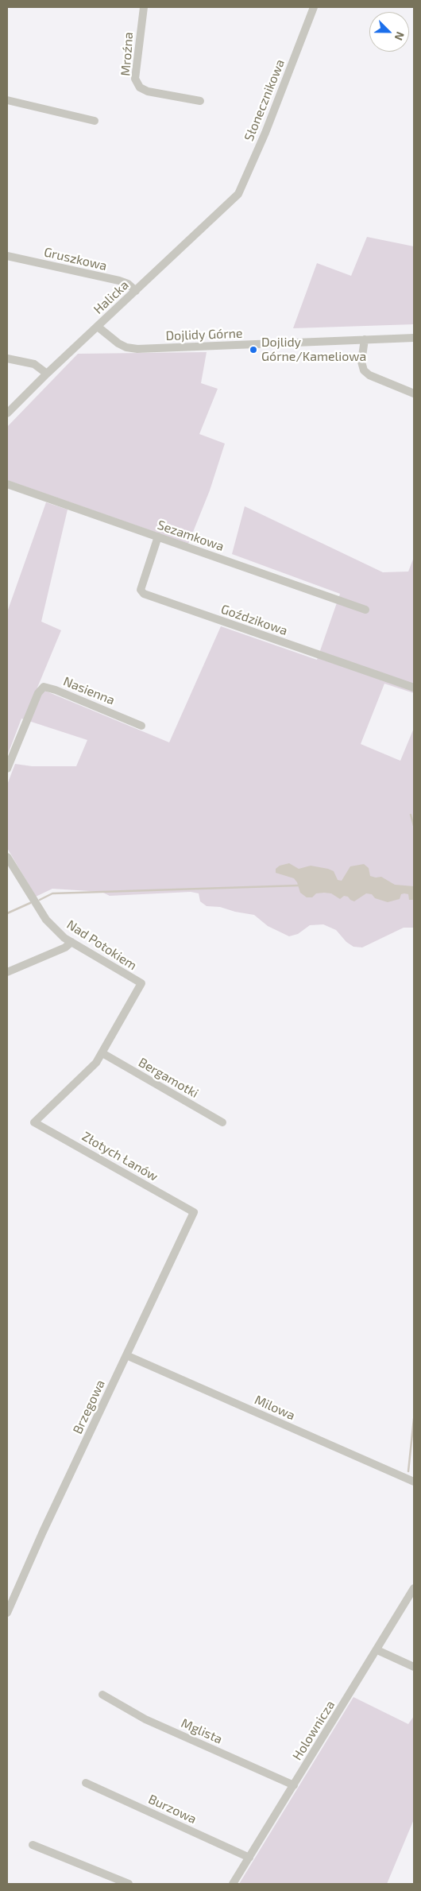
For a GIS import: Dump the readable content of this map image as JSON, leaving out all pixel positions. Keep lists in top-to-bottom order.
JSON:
{
  "streets": {
    "street": [
      "Mroźna",
      "Słonecznikowa",
      "Gruszkowa",
      "Halicka",
      "Dojlidy Górne",
      "Sezamkowa",
      "Goździkowa",
      "Nasienna",
      "Nad Potokiem",
      "Bergamotki",
      "Złotych Łanów",
      "Brzegowa",
      "Milowa",
      "Holownicza",
      "Mglista",
      "Burzowa"
    ]
  },
  "crossings": [
    ["Słonecznikowa", "Halicka"],
    ["Gruszkowa", "Halicka"],
    ["Halicka", "Dojlidy Górne"],
    ["Sezamkowa", "Goździkowa"],
    ["Nad Potokiem", "Bergamotki"],
    ["Nad Potokiem", "Złotych Łanów"],
    ["Złotych Łanów", "Brzegowa"],
    ["Brzegowa", "Milowa"],
    ["Holownicza", "Mglista"],
    ["Holownicza", "Burzowa"]
  ],
  "places": ["Dojlidy Górne/Kameliowa"],
  "north": "bottom right"
}
